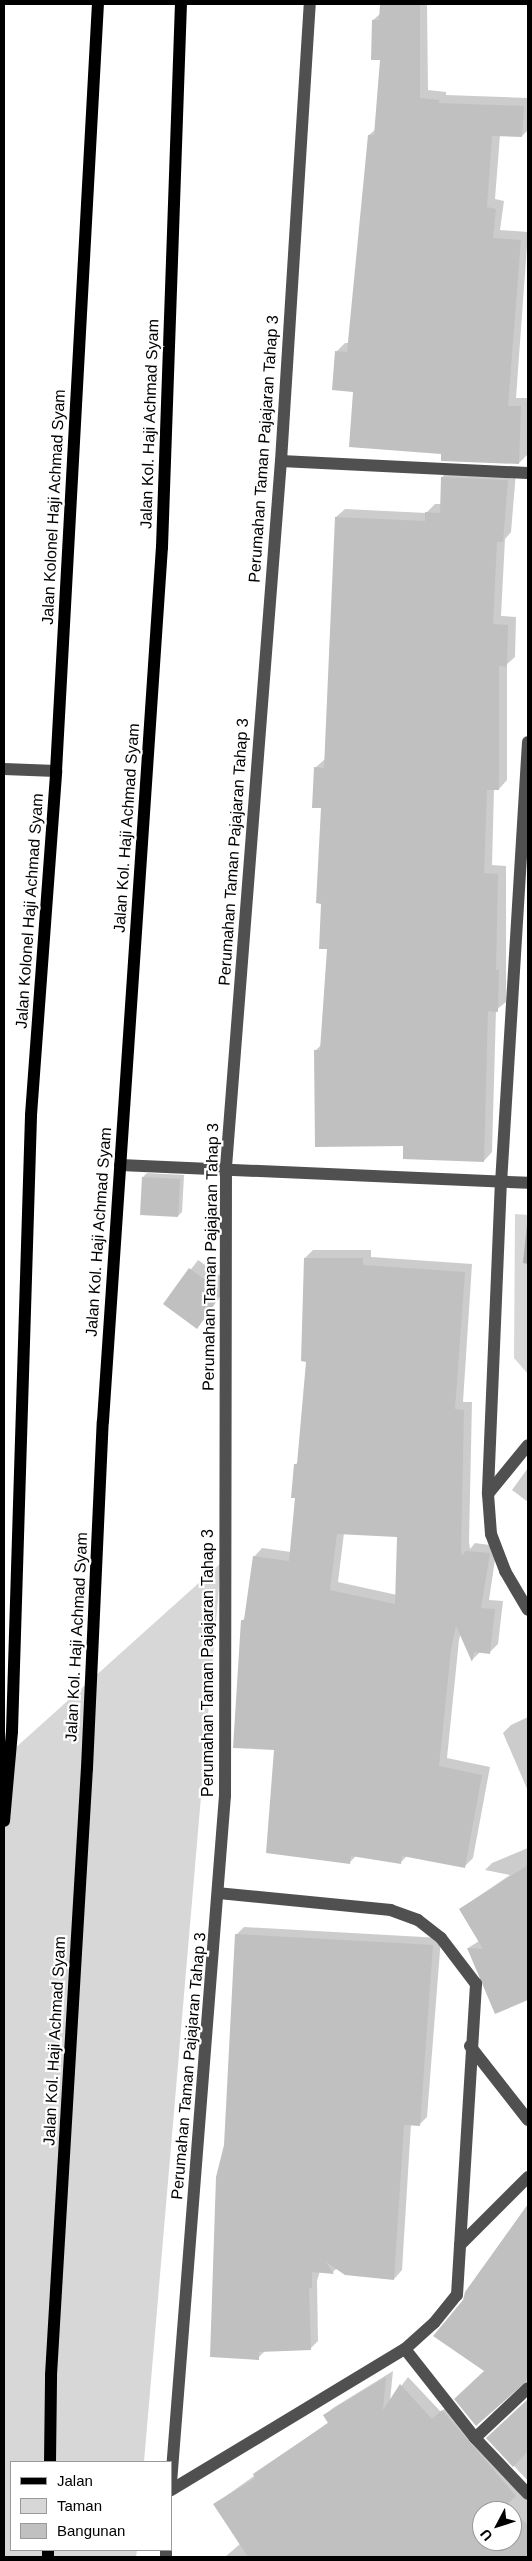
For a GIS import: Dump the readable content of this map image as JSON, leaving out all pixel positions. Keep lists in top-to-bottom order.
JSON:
{
  "streets": {
    "main road": ["Jalan Kol. Haji Achmad Syam", "Jalan Kolonel Haji Achmad Syam"],
    "street": ["Perumahan Taman Pajajaran Tahap 3"]
  },
  "legend": ["Jalan", "Taman", "Bangunan"],
  "north": "bottom left"
}
